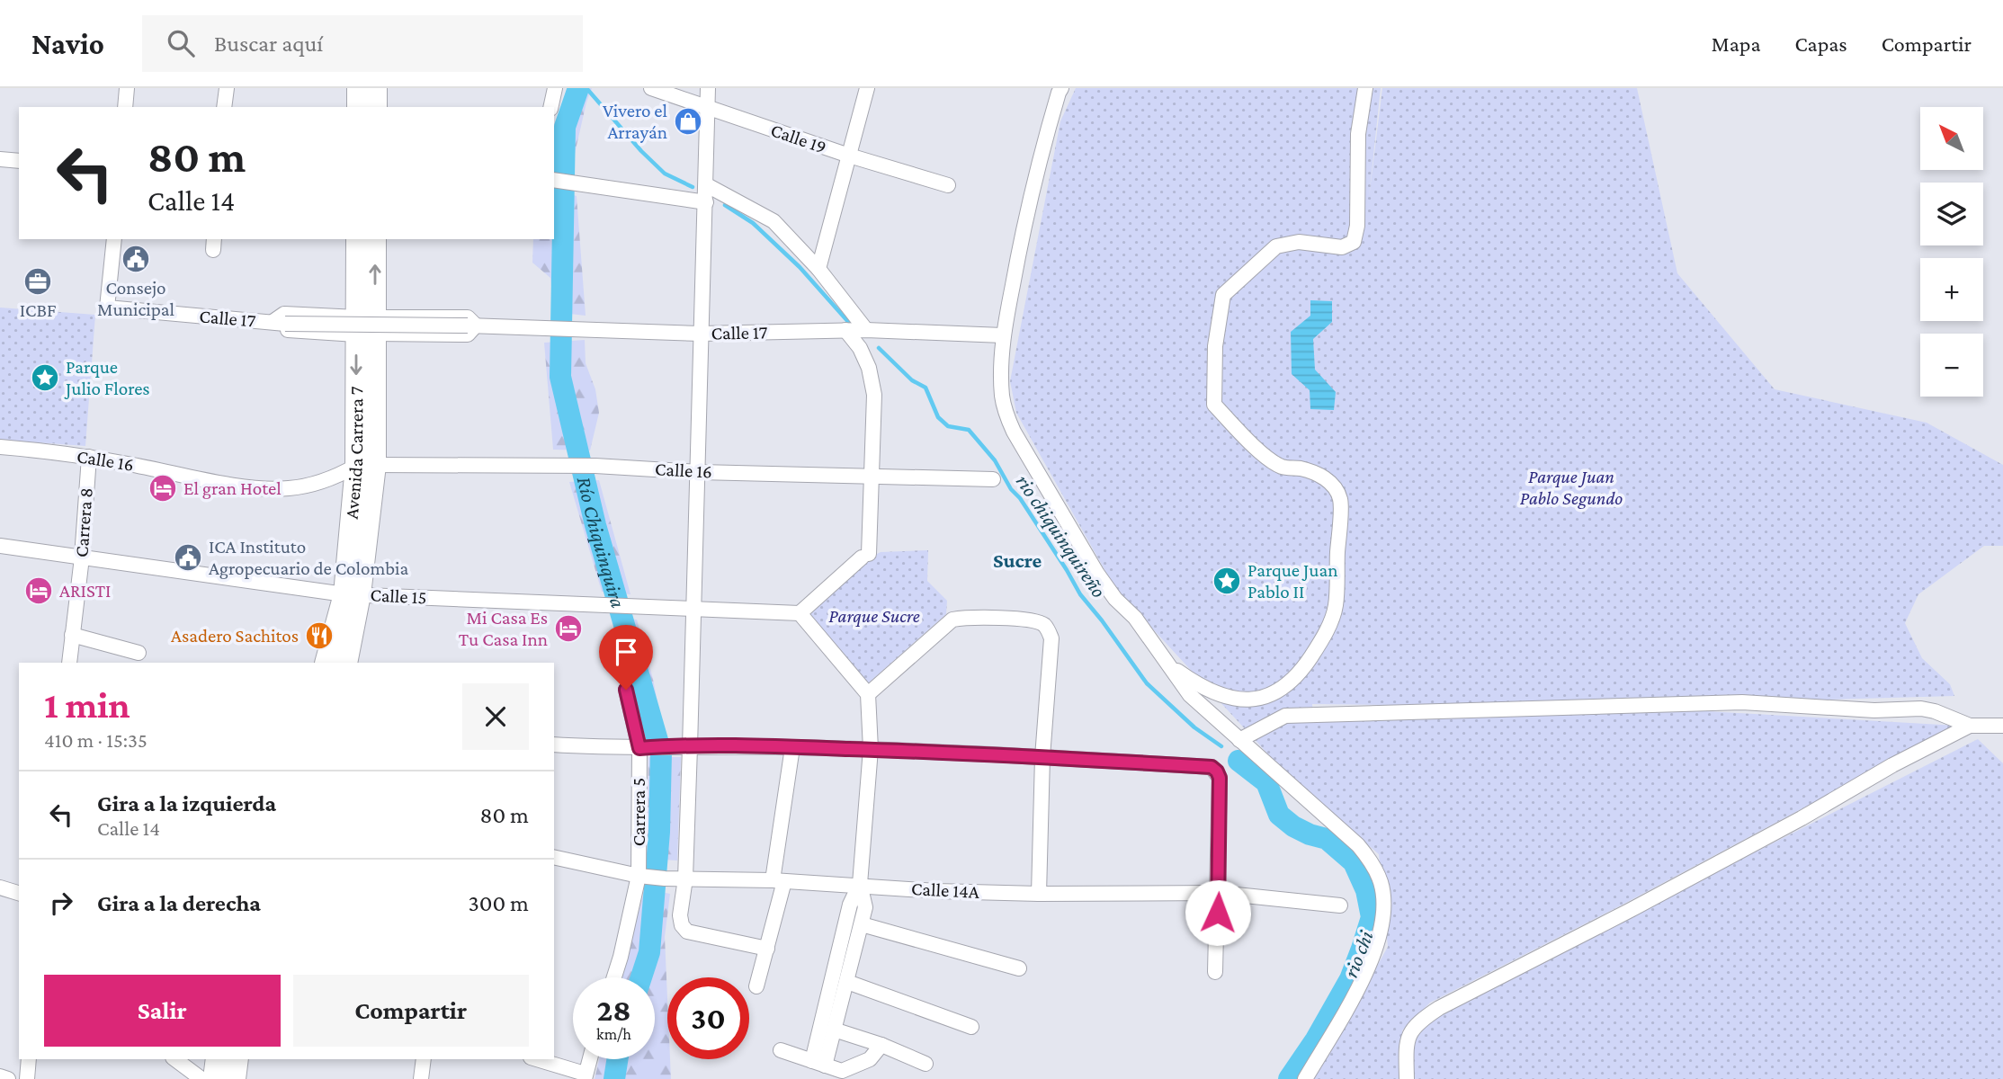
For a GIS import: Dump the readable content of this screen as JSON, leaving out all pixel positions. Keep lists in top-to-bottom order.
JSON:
{
  "streets": {
    "main road": ["Avenida Carrera 7"],
    "street": [
      "Calle 19",
      "Calle 17",
      "Calle 16",
      "Carrera 8",
      "Calle 15",
      "Carrera 5",
      "Calle 14A"
    ]
  },
  "crossings": [
    ["Calle 17", "Avenida Carrera 7"],
    ["Avenida Carrera 7", "Calle 16"],
    ["Avenida Carrera 7", "Calle 15"],
    ["Calle 16", "Carrera 8"],
    ["Carrera 8", "Calle 15"],
    ["Carrera 5", "Calle 14A"]
  ],
  "districts": ["Sucre"],
  "water": ["rio chiquinquireño", "Río Chiquinquira", "rio chi"],
  "parks": ["Parque Juan Pablo Segundo", "Parque Sucre"],
  "places": {
    "shop": ["Vivero el Arrayán"],
    "public building": ["Consejo Municipal", "ICA Instituto Agropecuario de Colombia"],
    "office": ["ICBF"],
    "place": ["Parque Julio Flores", "Parque Juan Pablo II"],
    "hotel": ["El gran Hotel", "ARISTI", "Mi Casa Es Tu Casa Inn"],
    "restaurant": ["Asadero Sachitos"]
  },
  "north": "top left",
  "page": {
    "header": "Navio",
    "search": "Buscar aquí",
    "nav": ["Mapa", "Capas", "Compartir"],
    "map_buttons": ["+", "−"],
    "turn": ["80 m", "Calle 14"],
    "heading": ["1 min", "410 m · 15:35"],
    "list": [
      {
        "name": "Gira a la izquierda",
        "note": "Calle 14",
        "value": "80 m"
      },
      {
        "name": "Gira a la derecha",
        "value": "300 m"
      }
    ],
    "buttons": ["Salir", "Compartir"],
    "speed": "28 km/h",
    "limit": "30"
  }
}
